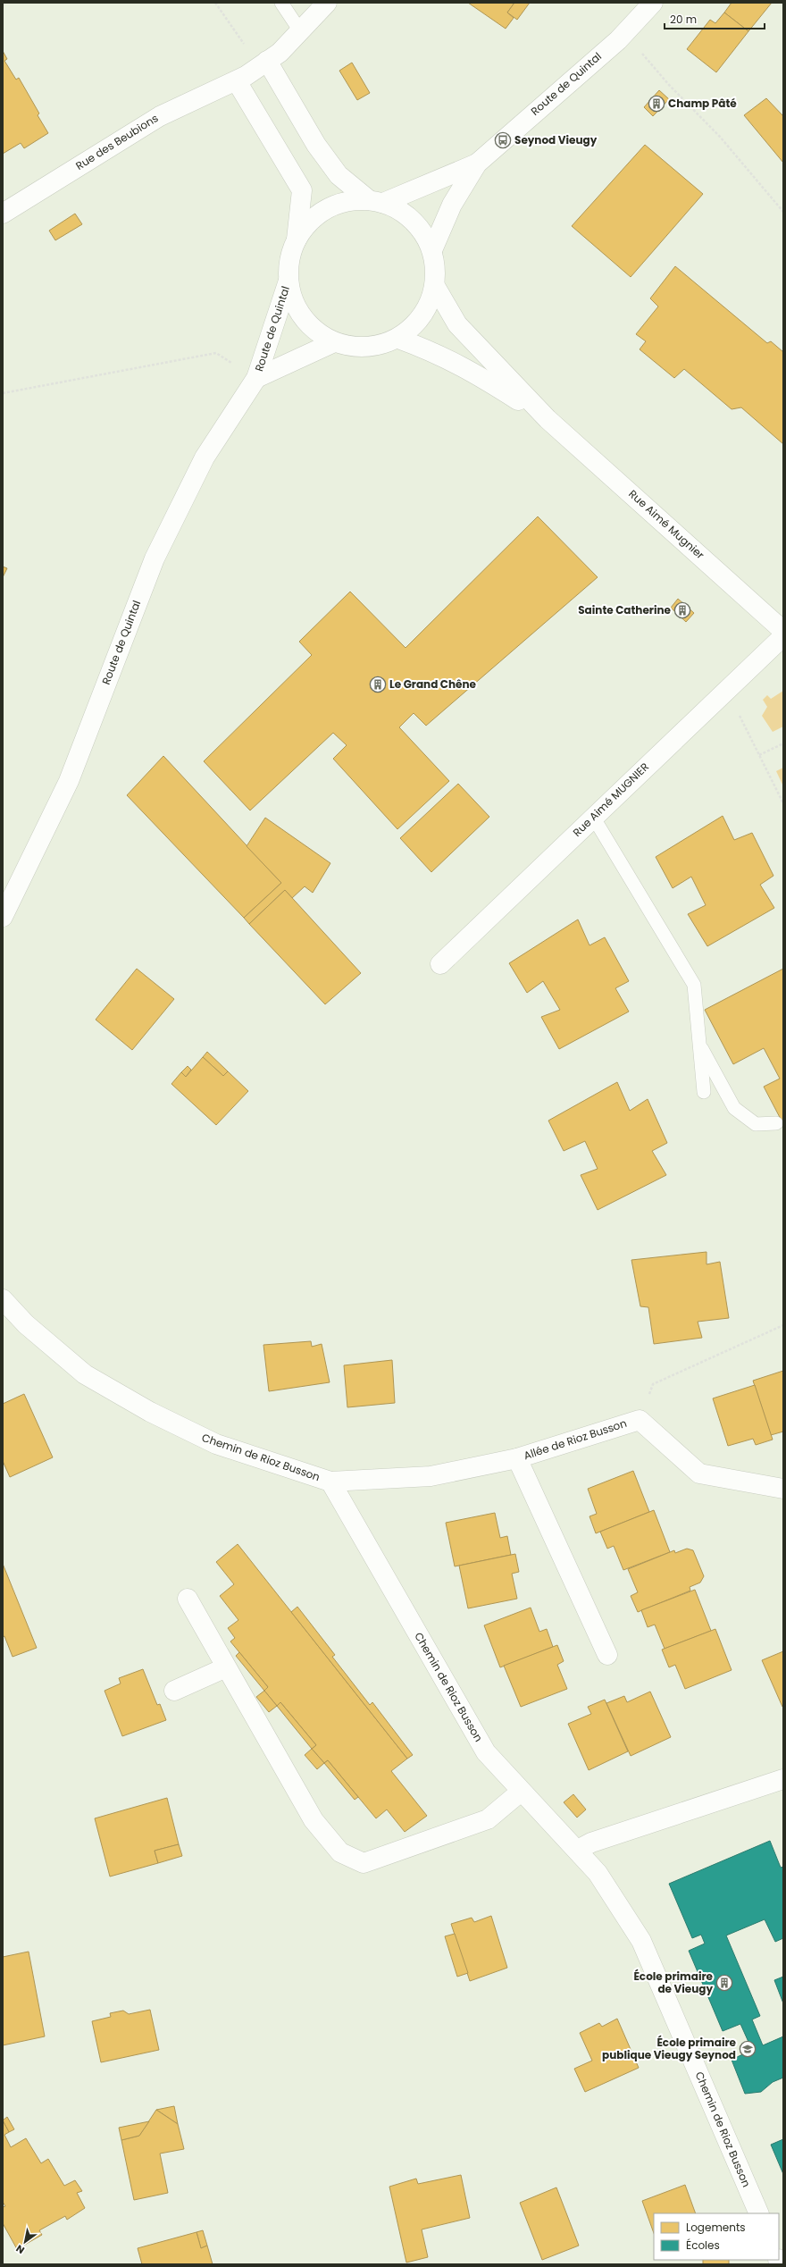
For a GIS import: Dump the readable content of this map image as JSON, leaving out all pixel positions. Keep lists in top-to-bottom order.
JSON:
{
  "streets": {
    "street": [
      "Route de Quintal",
      "Rue des Beubions",
      "Rue Aimé Mugnier",
      "Rue Aimé MUGNIER",
      "Allée de Rioz Busson",
      "Chemin de Rioz Busson"
    ]
  },
  "crossings": [
    ["Allée de Rioz Busson", "Chemin de Rioz Busson"]
  ],
  "places": {
    "building": [
      "Champ Pâté",
      "Sainte Catherine",
      "Le Grand Chêne",
      "École primaire de Vieugy"
    ],
    "bus stop": ["Seynod Vieugy"],
    "school or university": ["École primaire publique Vieugy Seynod"]
  },
  "legend": ["Logements", "Écoles"],
  "scale_bar": "20 m",
  "north": "bottom left"
}
